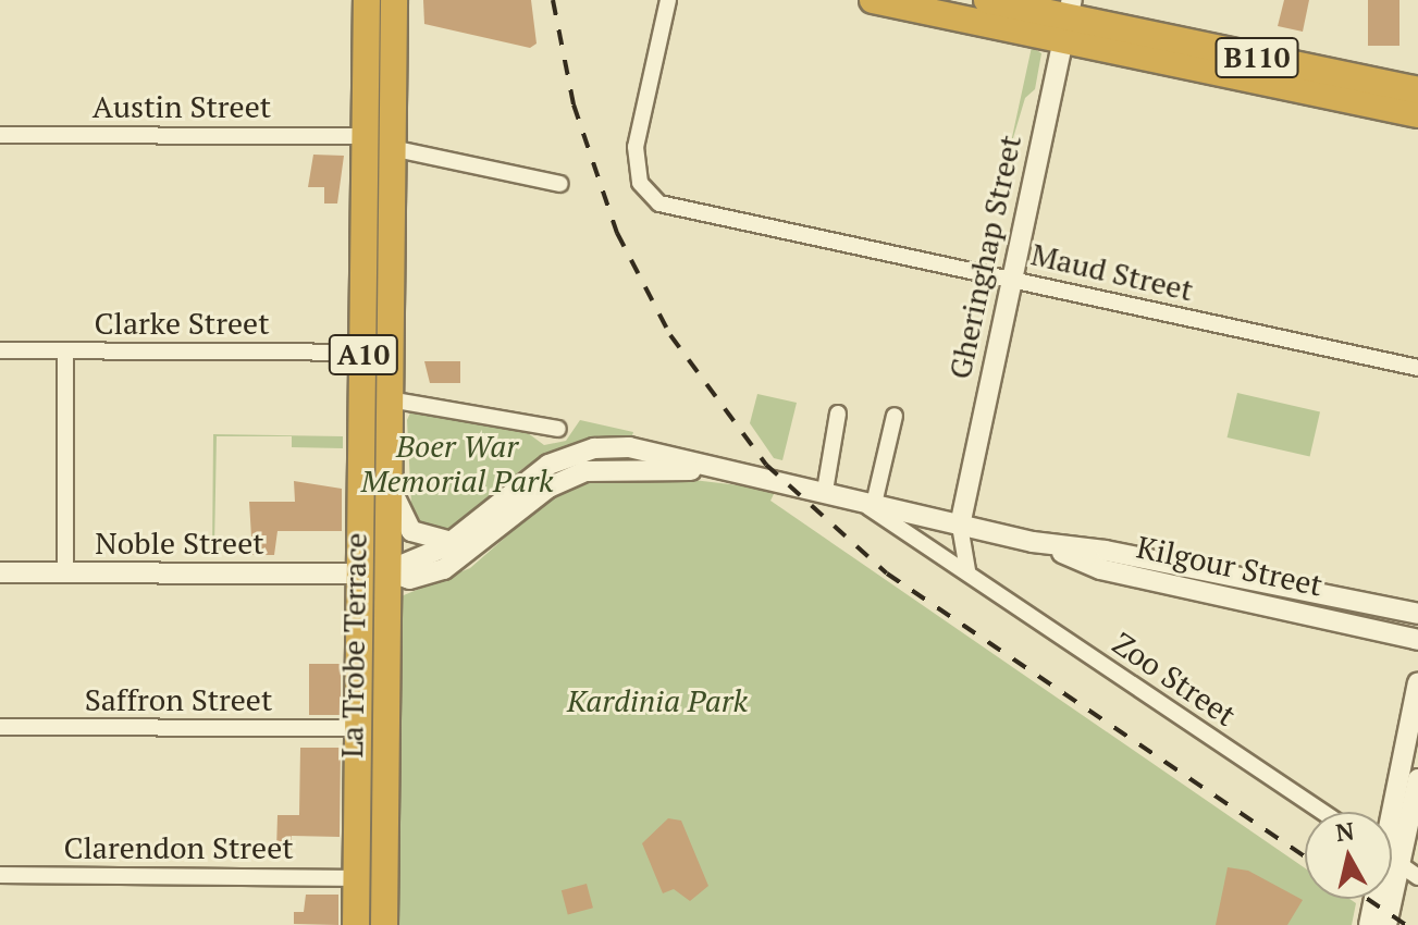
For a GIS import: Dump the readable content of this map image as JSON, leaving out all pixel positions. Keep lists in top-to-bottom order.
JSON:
{
  "streets": {
    "highway": ["B110", "A10", "La Trobe Terrace"],
    "street": [
      "Austin Street",
      "Gheringhap Street",
      "Maud Street",
      "Clarke Street",
      "Noble Street",
      "Kilgour Street",
      "Zoo Street",
      "Saffron Street",
      "Clarendon Street"
    ]
  },
  "crossings": [
    ["B110", "Gheringhap Street"],
    ["Austin Street", "La Trobe Terrace"],
    ["Gheringhap Street", "Maud Street"],
    ["Gheringhap Street", "Kilgour Street"],
    ["Clarke Street", "La Trobe Terrace"],
    ["Noble Street", "La Trobe Terrace"],
    ["Kilgour Street", "La Trobe Terrace"],
    ["Kilgour Street", "Zoo Street"],
    ["La Trobe Terrace", "Saffron Street"],
    ["La Trobe Terrace", "Clarendon Street"]
  ],
  "parks": ["Boer War Memorial Park", "Kardinia Park"],
  "north": "top"
}
